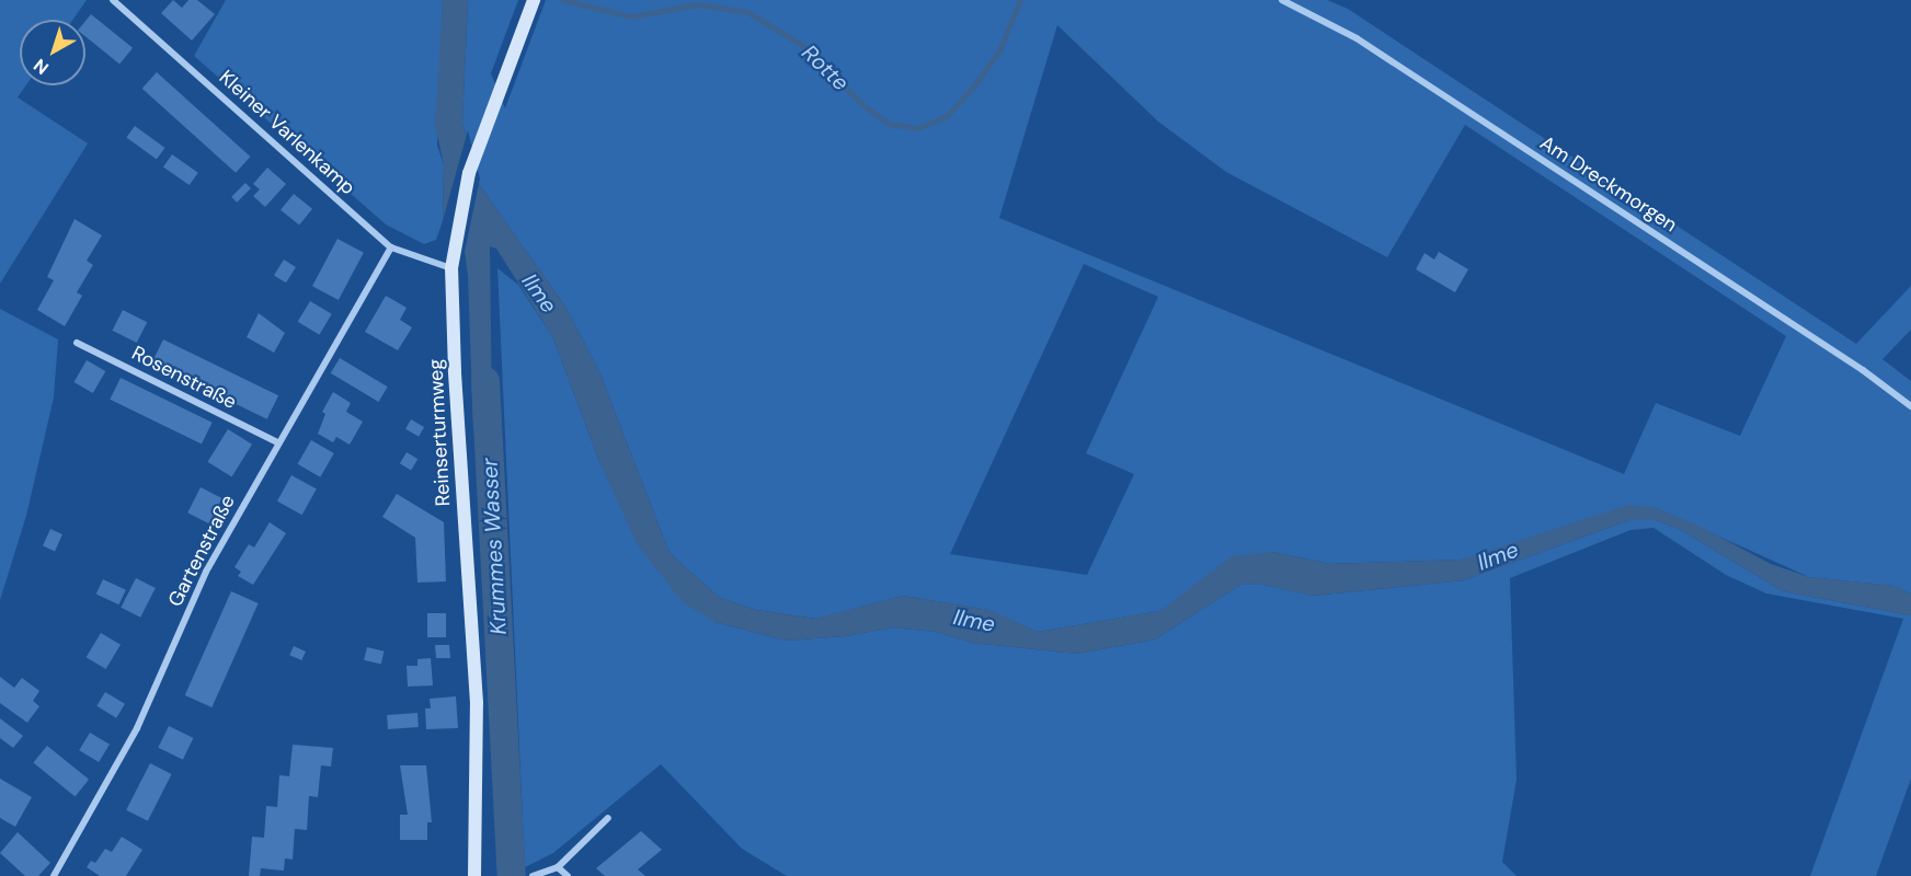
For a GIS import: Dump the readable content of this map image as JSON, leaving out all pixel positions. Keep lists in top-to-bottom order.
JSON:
{
  "streets": {
    "main road": ["Reinserturmweg"],
    "street": [
      "Kleiner Varlenkamp",
      "Am Dreckmorgen",
      "Rosenstraße",
      "Gartenstraße"
    ]
  },
  "crossings": [
    ["Kleiner Varlenkamp", "Reinserturmweg"],
    ["Kleiner Varlenkamp", "Gartenstraße"],
    ["Rosenstraße", "Gartenstraße"]
  ],
  "water": ["Rotte", "Ilme", "Krummes Wasser"],
  "north": "bottom left"
}
